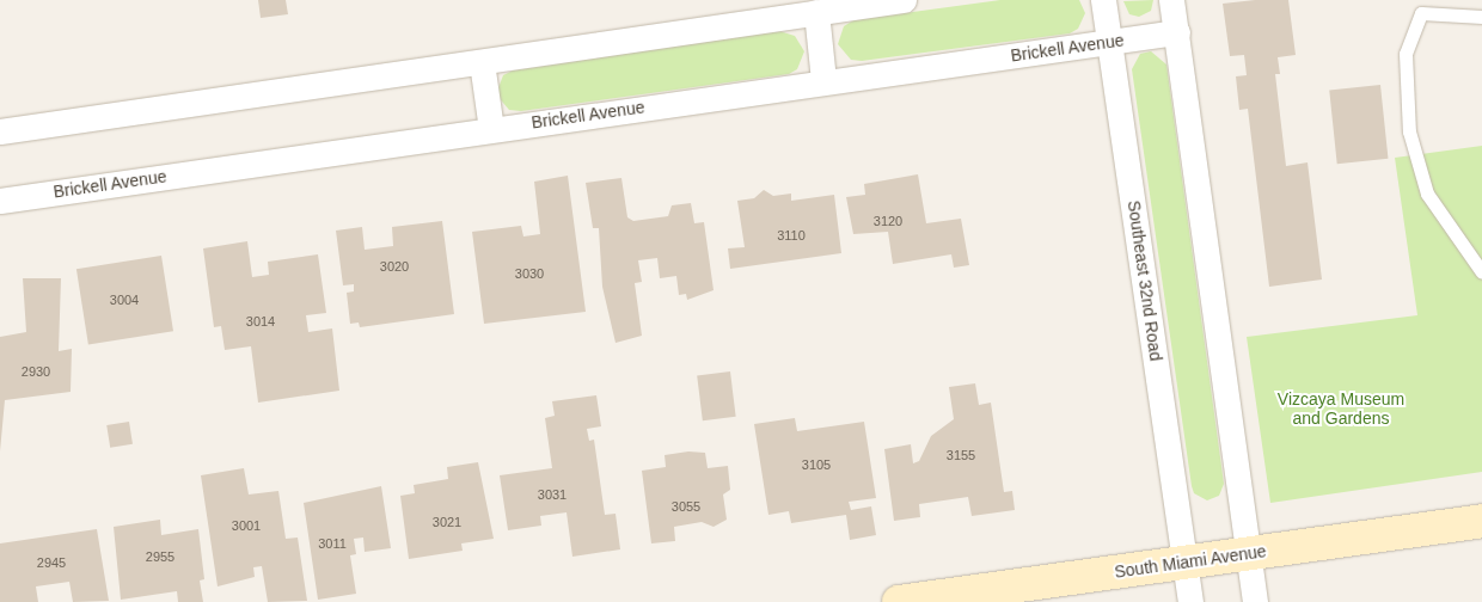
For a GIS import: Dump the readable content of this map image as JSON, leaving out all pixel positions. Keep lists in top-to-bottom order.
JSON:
{
  "streets": {
    "main road": ["South Miami Avenue"],
    "street": ["Brickell Avenue", "Southeast 32nd Road"]
  },
  "crossings": [
    ["Brickell Avenue", "Southeast 32nd Road"],
    ["Southeast 32nd Road", "South Miami Avenue"]
  ],
  "parks": ["Vizcaya Museum and Gardens"],
  "house_numbers": [
    "3120",
    "3110",
    "3020",
    "3030",
    "3004",
    "3014",
    "2930",
    "3155",
    "3105",
    "3031",
    "3055",
    "3021",
    "3001",
    "3011",
    "2955",
    "2945"
  ]
}
